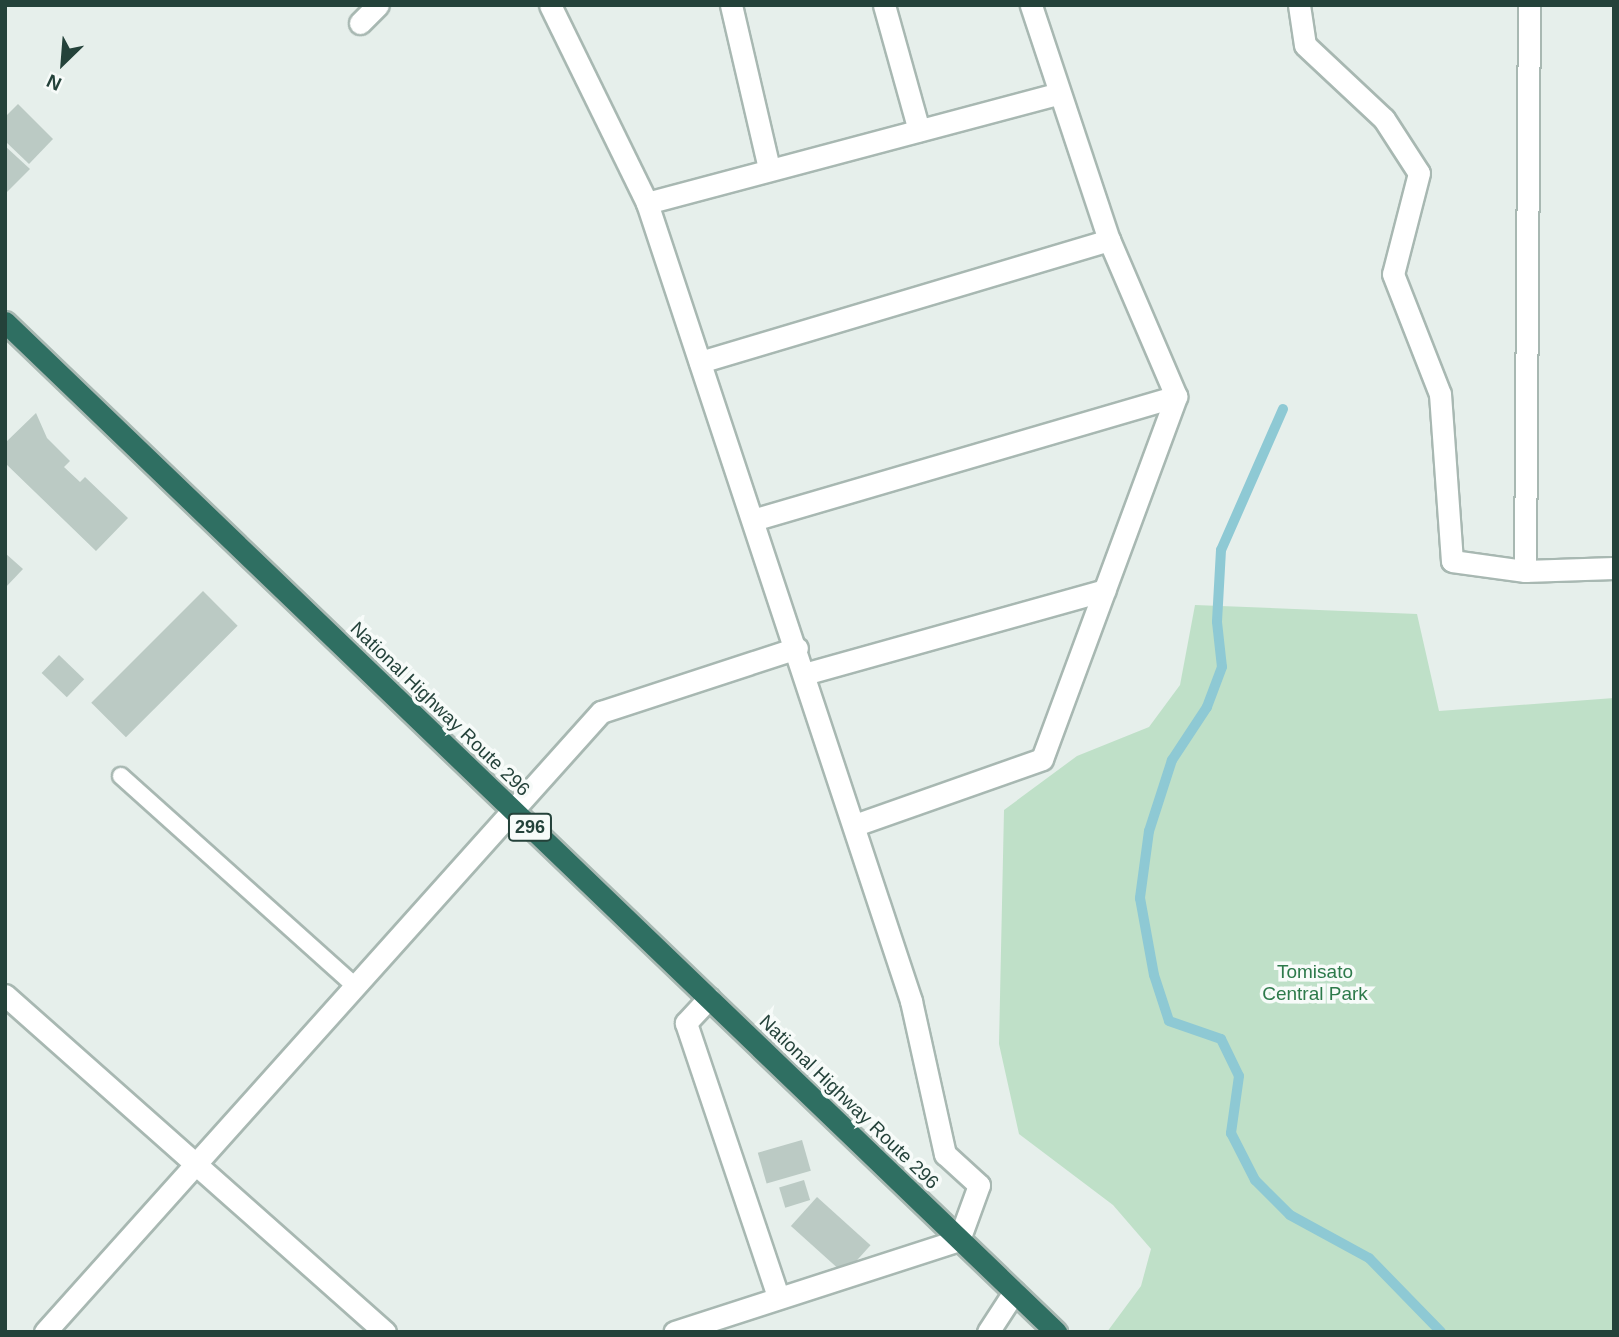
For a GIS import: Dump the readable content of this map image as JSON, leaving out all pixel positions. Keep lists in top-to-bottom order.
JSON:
{
  "streets": {
    "highway": ["National Highway Route 296", "296"]
  },
  "parks": ["Tomisato Central Park"],
  "north": "bottom left"
}
